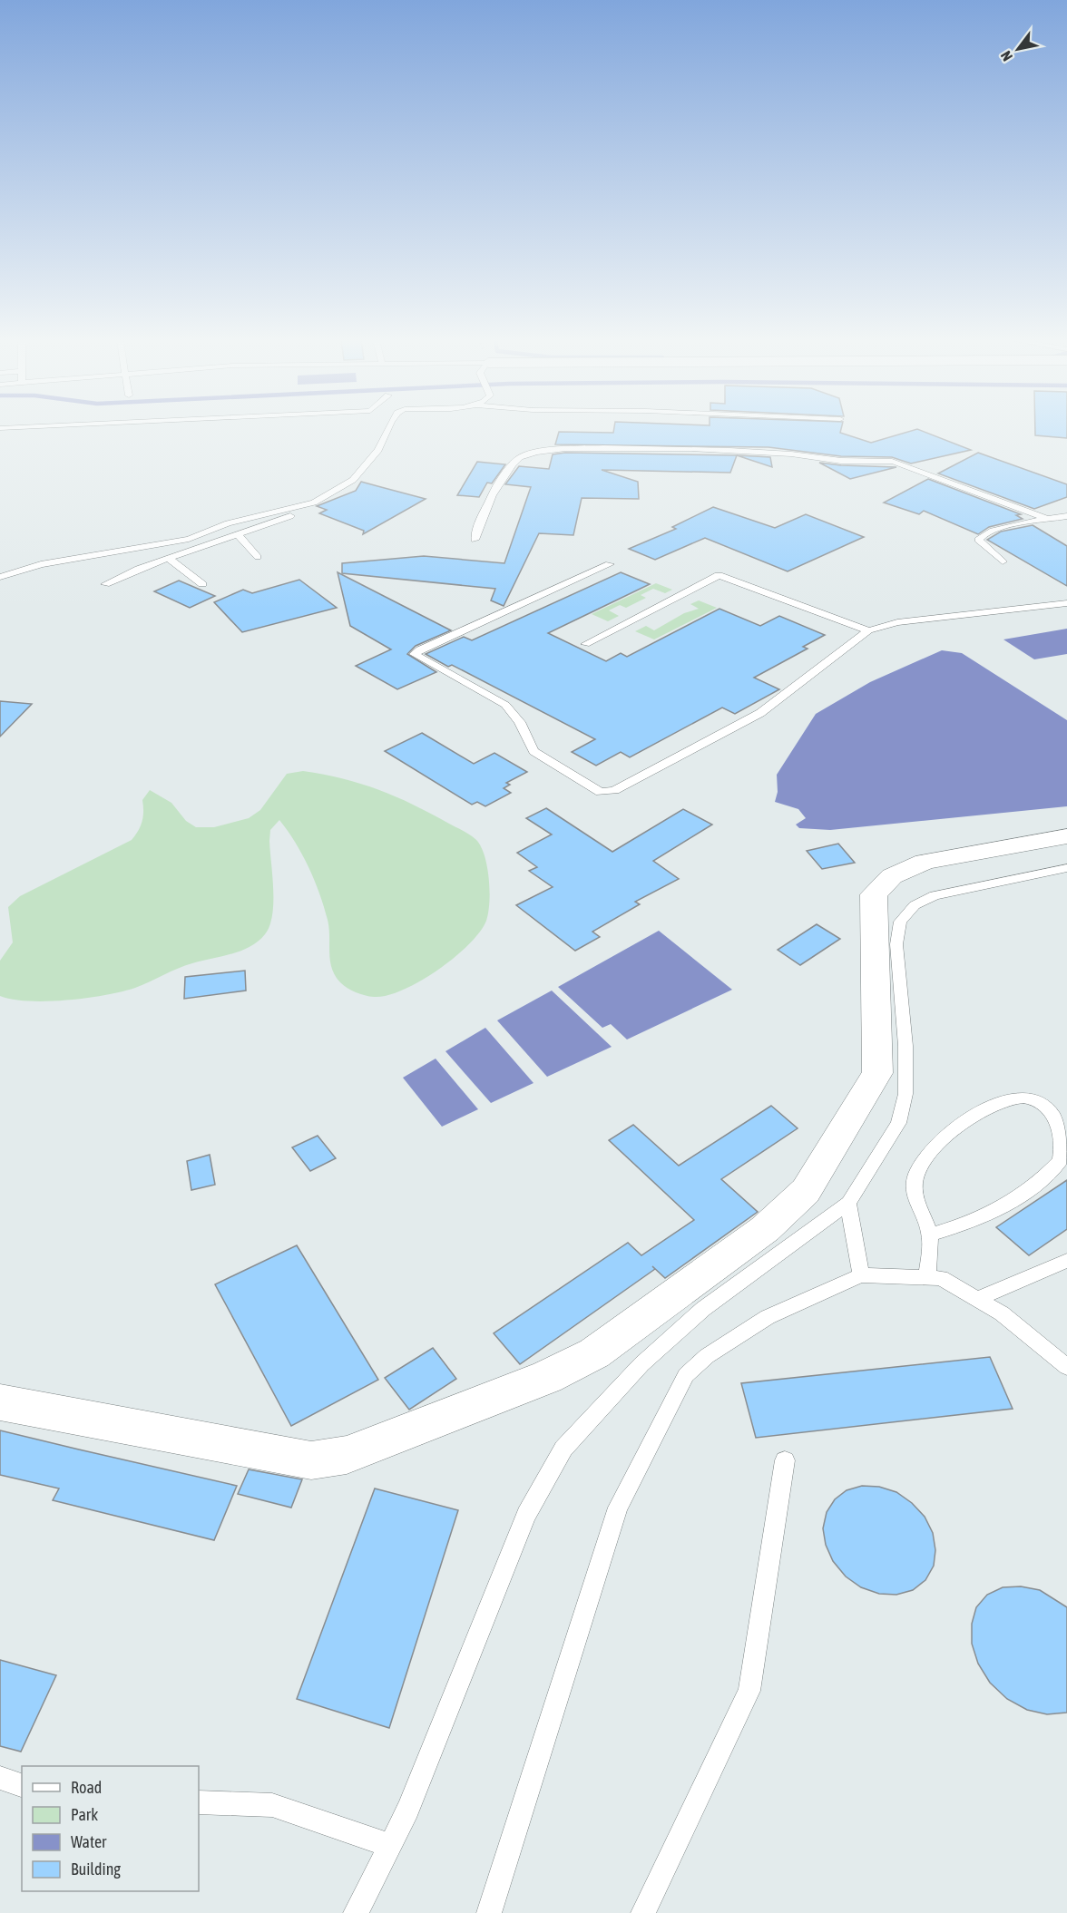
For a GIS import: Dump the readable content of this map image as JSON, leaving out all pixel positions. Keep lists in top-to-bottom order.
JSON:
{
  "legend": [
    "Road",
    "Park",
    "Water",
    "Building"
  ],
  "north": "bottom left"
}
